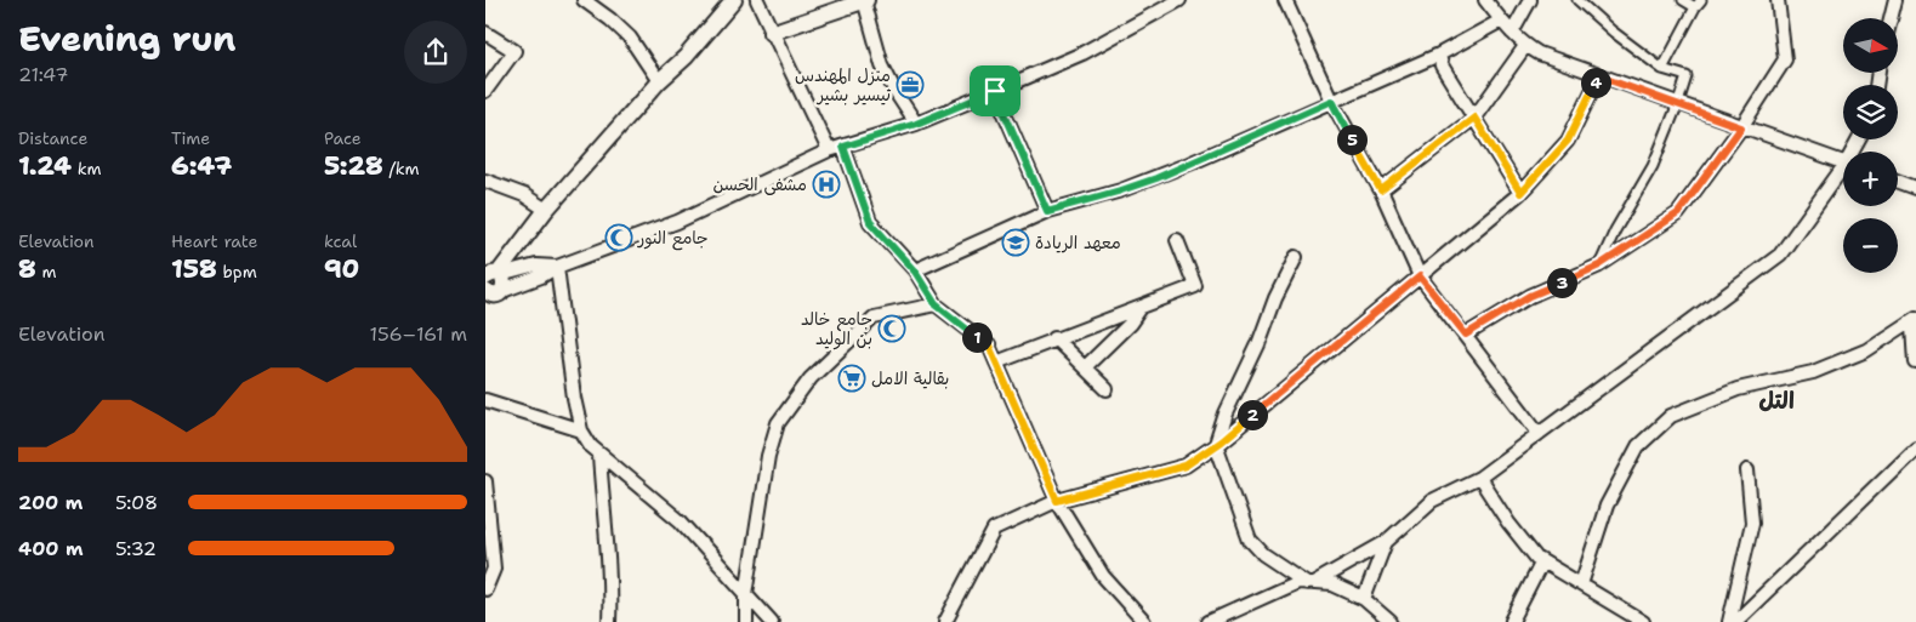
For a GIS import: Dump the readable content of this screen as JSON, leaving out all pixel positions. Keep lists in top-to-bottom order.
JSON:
{
  "districts": ["التل"],
  "places": {
    "office": ["منزل المهندس تيسير بشير"],
    "hospital": ["مشفى الحسن"],
    "mosque": ["جامع النور", "جامع خالد بن الوليد"],
    "school or university": ["معهد الريادة"],
    "supermarket": ["بقالية الامل"]
  },
  "north": "right",
  "page": {
    "heading": ["Evening run", "21:47"],
    "map_buttons": ["+", "−"],
    "pins": [
      "4",
      "5",
      "3",
      "1",
      "2"
    ],
    "stats": [
      ["Distance", "1.24 km"],
      ["Time", "6:47"],
      ["Pace", "5:28 /km"],
      ["Elevation", "8 m"],
      ["Heart rate", "158 bpm"],
      ["kcal", "90"]
    ],
    "chart": ["Elevation", "156–161 m"],
    "list": [
      {
        "name": "200 m",
        "note": "5:08"
      },
      {
        "name": "400 m",
        "note": "5:32"
      }
    ]
  }
}
